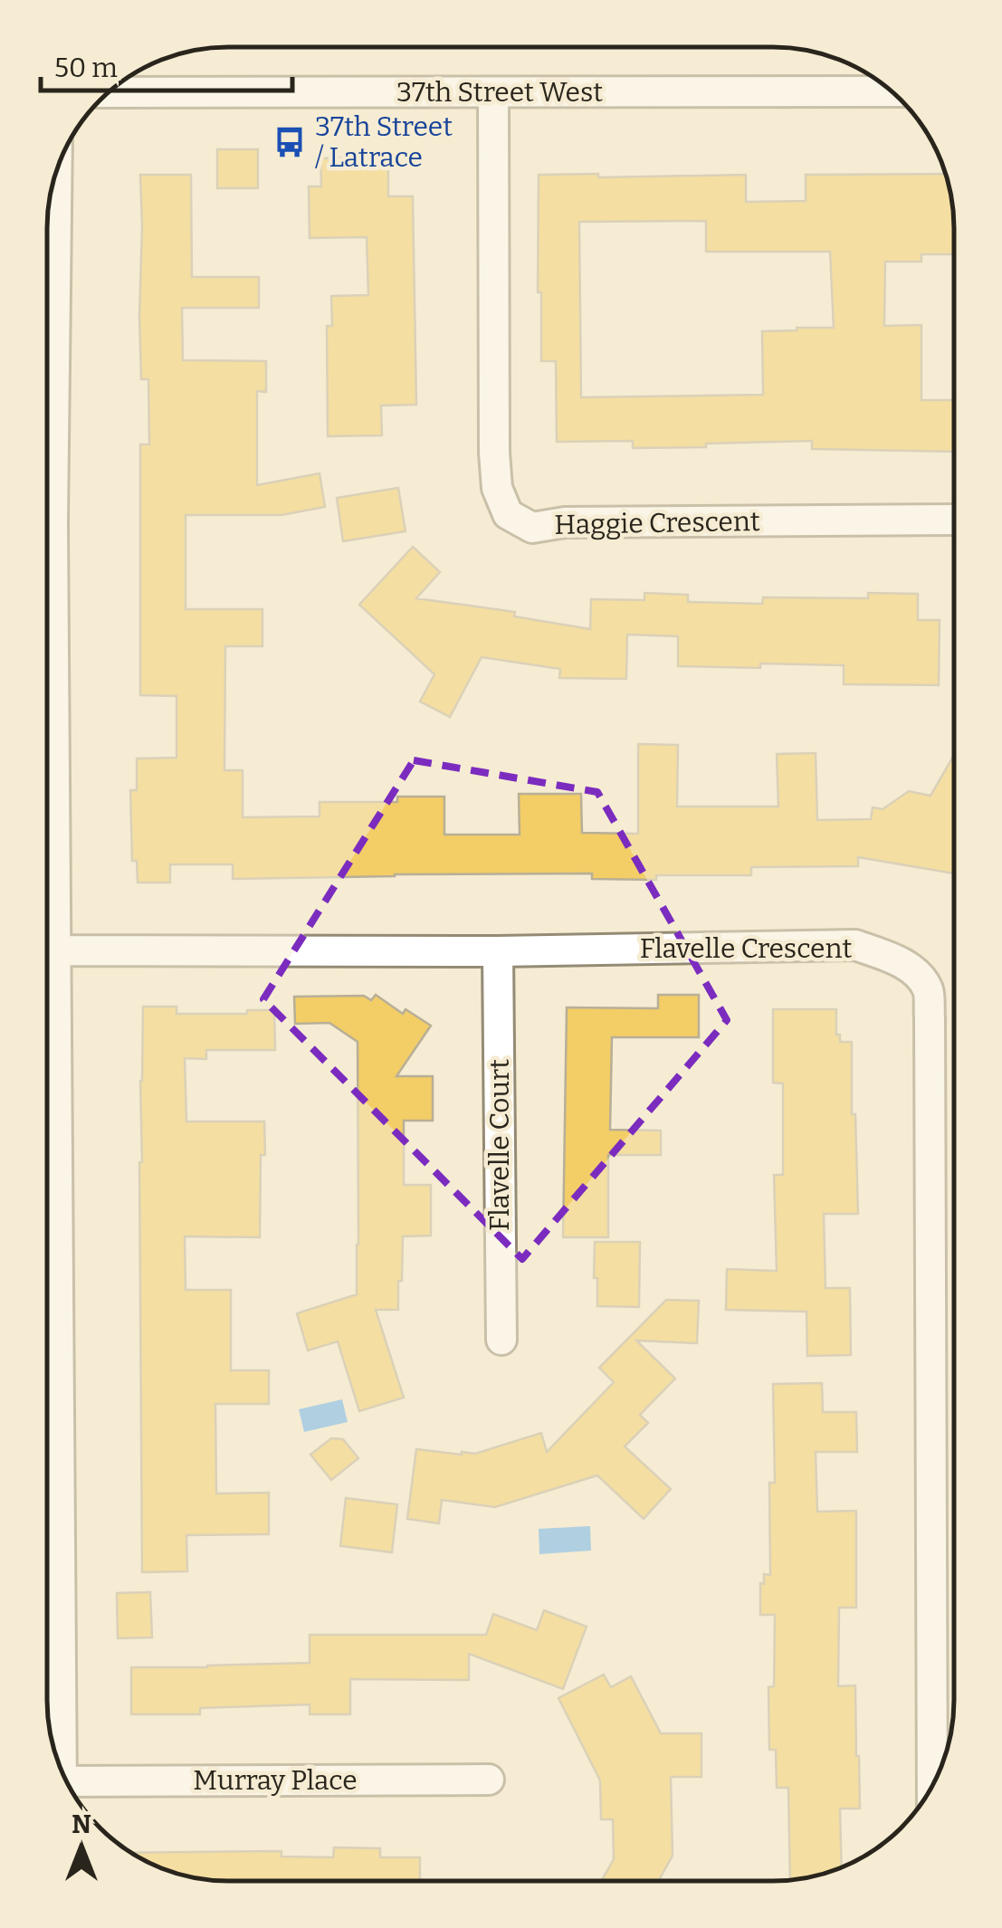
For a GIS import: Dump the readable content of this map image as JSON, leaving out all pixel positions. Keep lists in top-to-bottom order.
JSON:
{
  "streets": {
    "street": [
      "37th Street West",
      "Haggie Crescent",
      "Flavelle Crescent",
      "Flavelle Court",
      "Murray Place"
    ]
  },
  "crossings": [
    ["37th Street West", "Haggie Crescent"],
    ["Flavelle Crescent", "Flavelle Court"]
  ],
  "places": {
    "bus stop": ["37th Street / Latrace"]
  },
  "scale_bar": "50 m",
  "north": "top"
}
